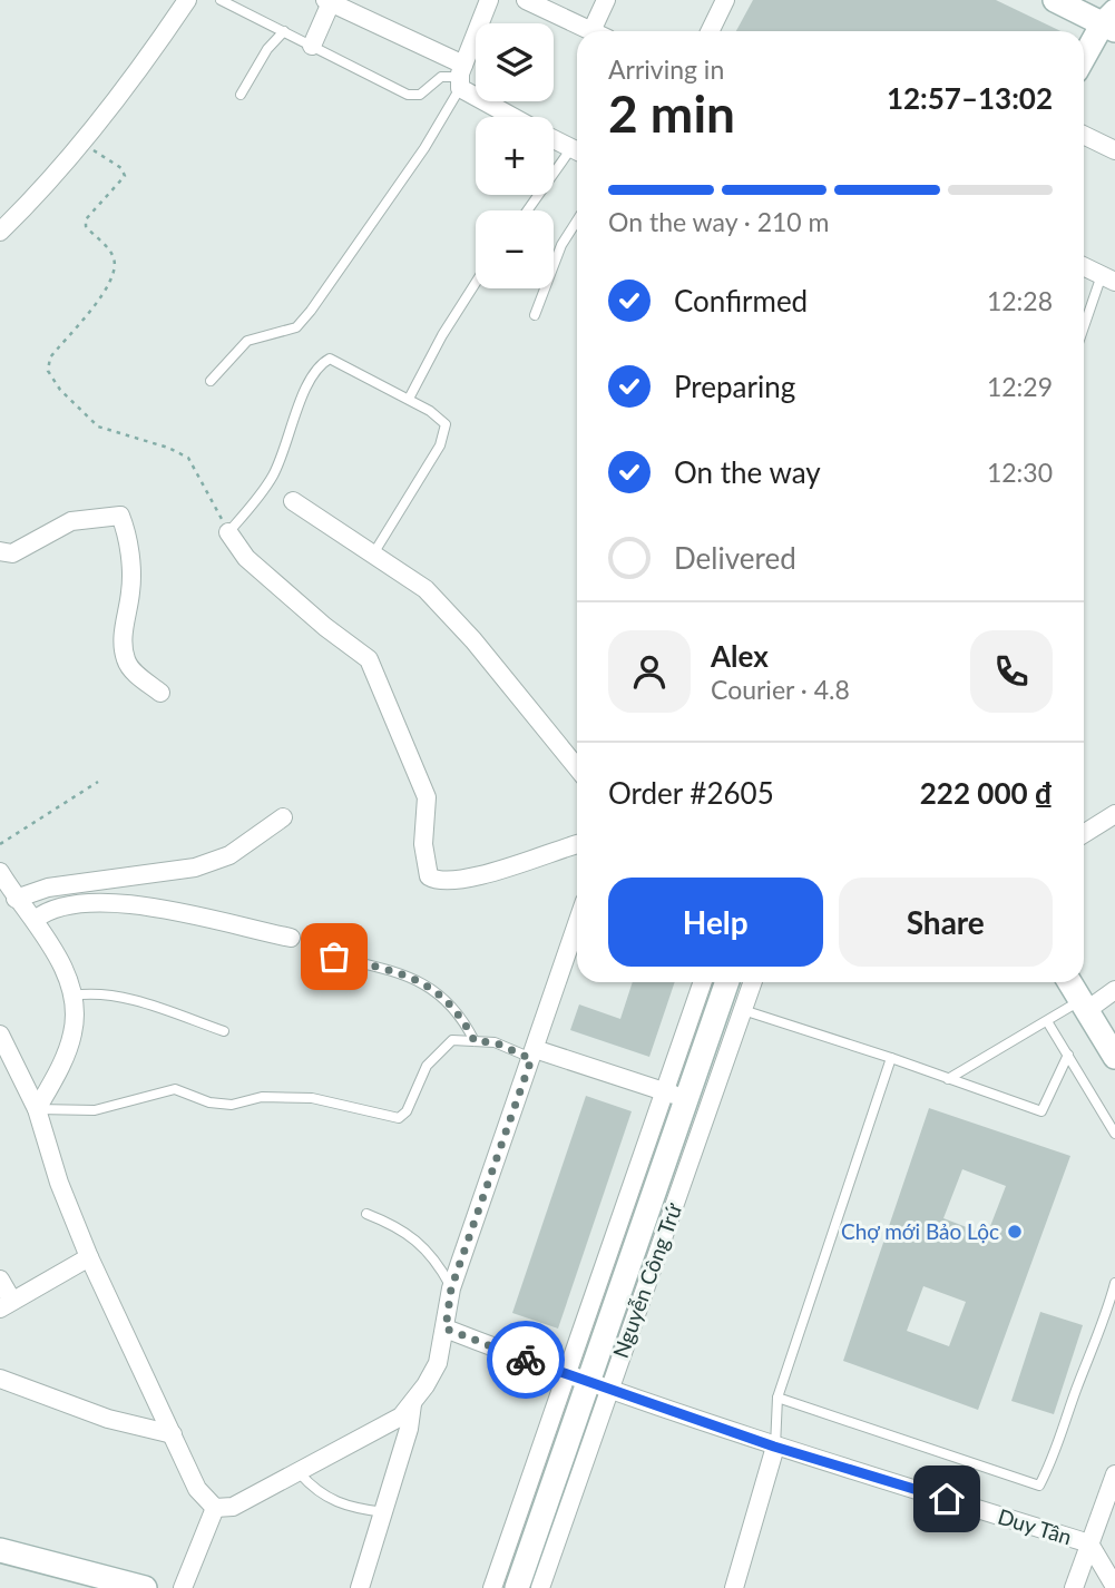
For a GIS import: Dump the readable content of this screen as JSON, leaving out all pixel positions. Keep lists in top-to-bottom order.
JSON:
{
  "streets": {
    "street": ["Nguyễn Công Trứ", "Duy Tân"]
  },
  "crossings": [
    ["Nguyễn Công Trứ", "Duy Tân"]
  ],
  "places": ["Chợ mới Bảo Lộc"],
  "page": {
    "map_buttons": ["+", "−"],
    "heading": ["2 min", "Arriving in", "12:57–13:02"],
    "panel": [
      "Alex",
      "Courier · 4.8",
      "Order #2605",
      "222 000 ₫"
    ],
    "bar": "On the way · 210 m",
    "list": [
      ["Confirmed", "12:28"],
      ["Preparing", "12:29"],
      ["On the way", "12:30"],
      "Delivered"
    ],
    "buttons": ["Help", "Share"]
  }
}
